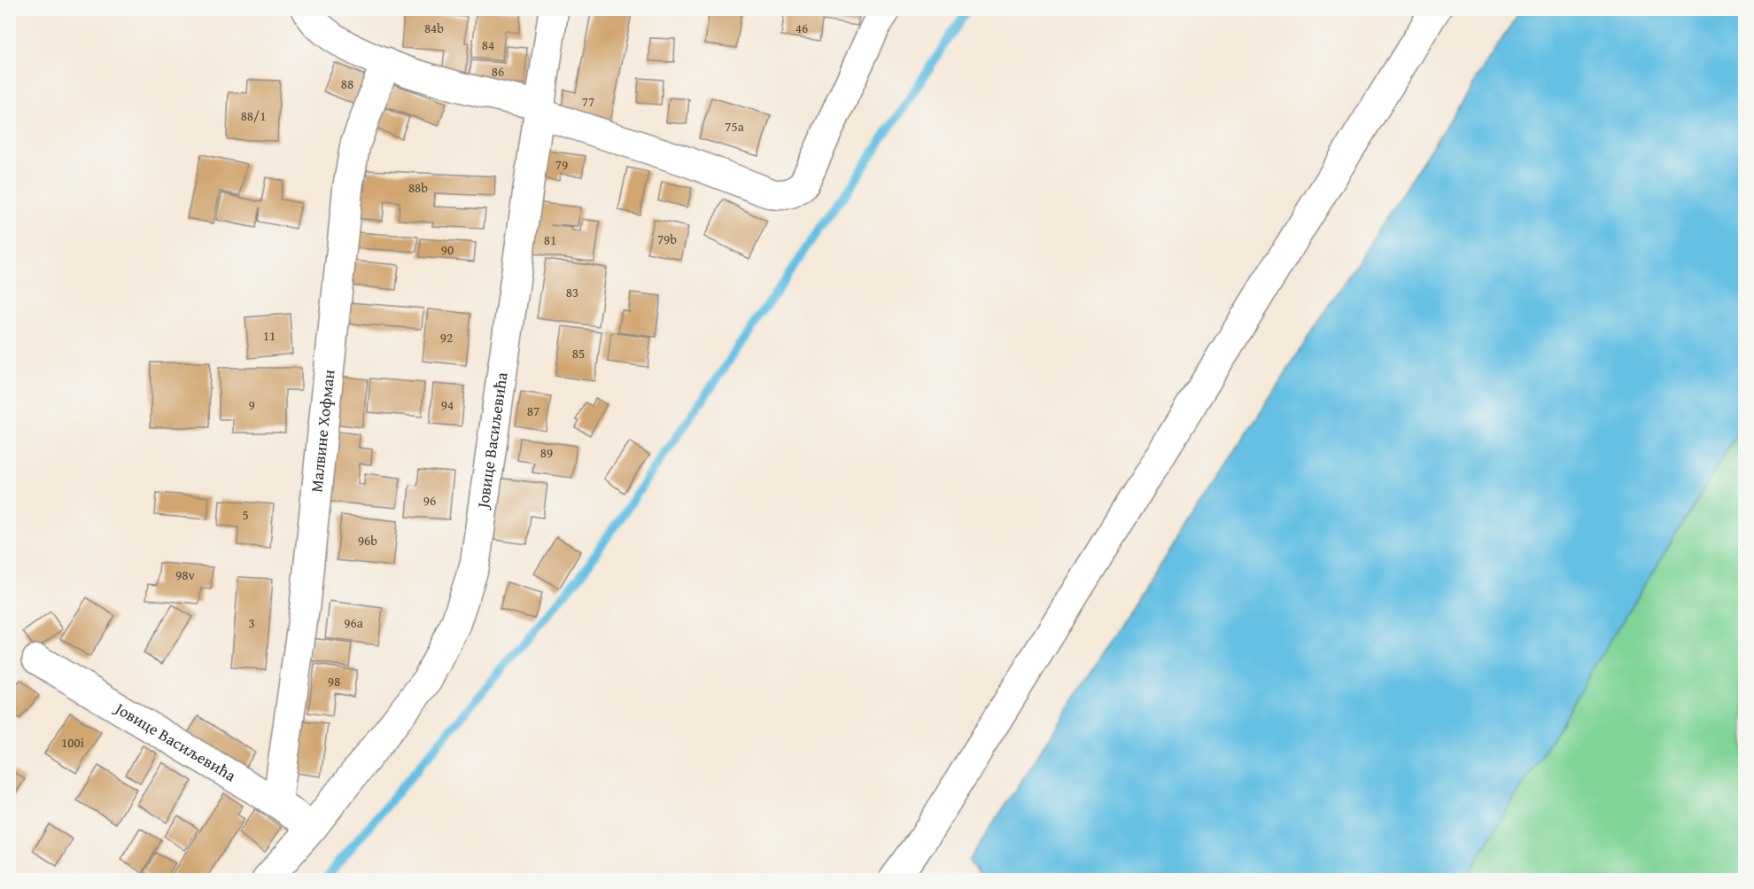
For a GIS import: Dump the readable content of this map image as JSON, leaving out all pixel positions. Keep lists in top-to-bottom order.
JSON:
{
  "streets": {
    "street": ["Малвине Хофман", "Јовице Васиљевића"]
  },
  "crossings": [
    ["Малвине Хофман", "Јовице Васиљевића"]
  ],
  "house_numbers": [
    "84b",
    "46",
    "84",
    "86",
    "88",
    "77",
    "88/1",
    "75a",
    "79",
    "88b",
    "79b",
    "81",
    "90",
    "83",
    "11",
    "92",
    "85",
    "9",
    "94",
    "87",
    "89",
    "96",
    "5",
    "96b",
    "98v",
    "3",
    "96a",
    "98",
    "100i"
  ]
}
